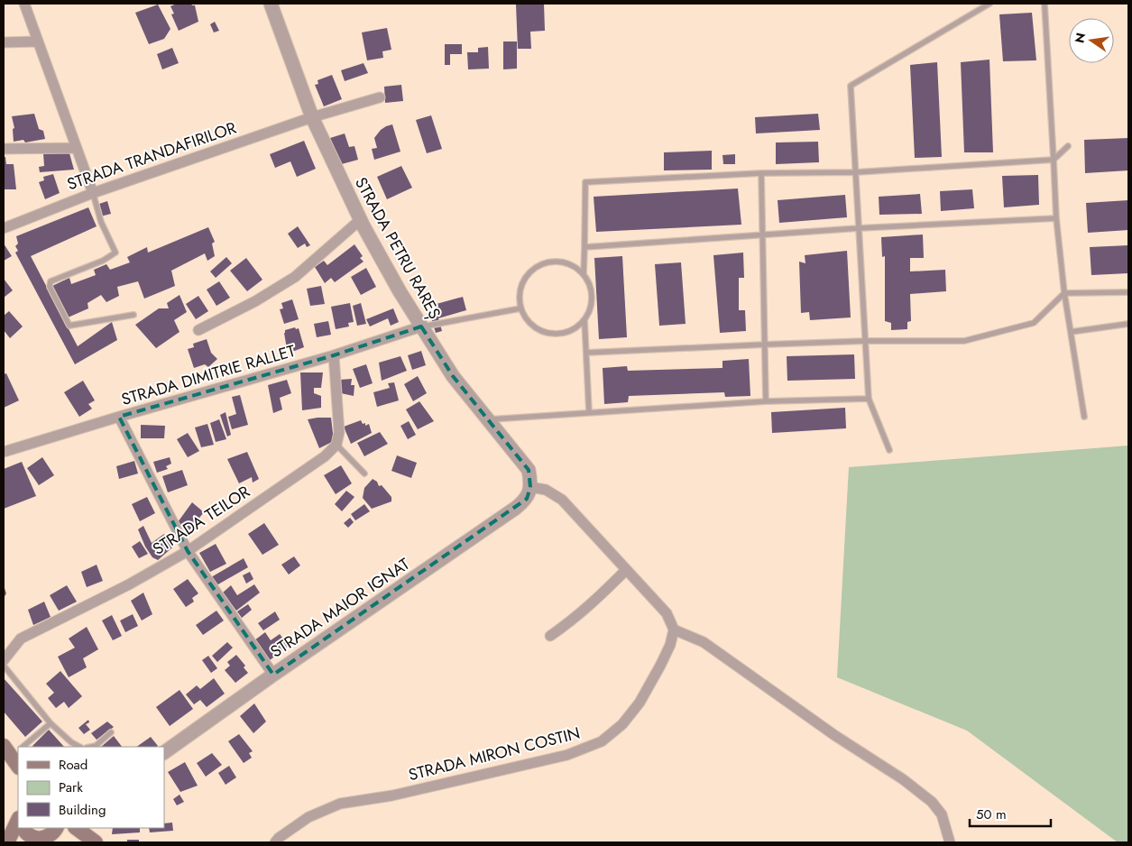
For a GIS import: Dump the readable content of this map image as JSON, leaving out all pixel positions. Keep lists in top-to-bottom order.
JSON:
{
  "streets": {
    "street": [
      "STRADA TRANDAFIRILOR",
      "STRADA PETRU RAREȘ",
      "STRADA DIMITRIE RALLET",
      "STRADA TEILOR",
      "STRADA MAIOR IGNAT",
      "STRADA MIRON COSTIN"
    ]
  },
  "crossings": [
    ["STRADA TRANDAFIRILOR", "STRADA PETRU RAREȘ"],
    ["STRADA PETRU RAREȘ", "STRADA DIMITRIE RALLET"],
    ["STRADA PETRU RAREȘ", "STRADA MAIOR IGNAT"]
  ],
  "legend": ["Road", "Park", "Building"],
  "scale_bar": "50 m",
  "north": "left"
}
